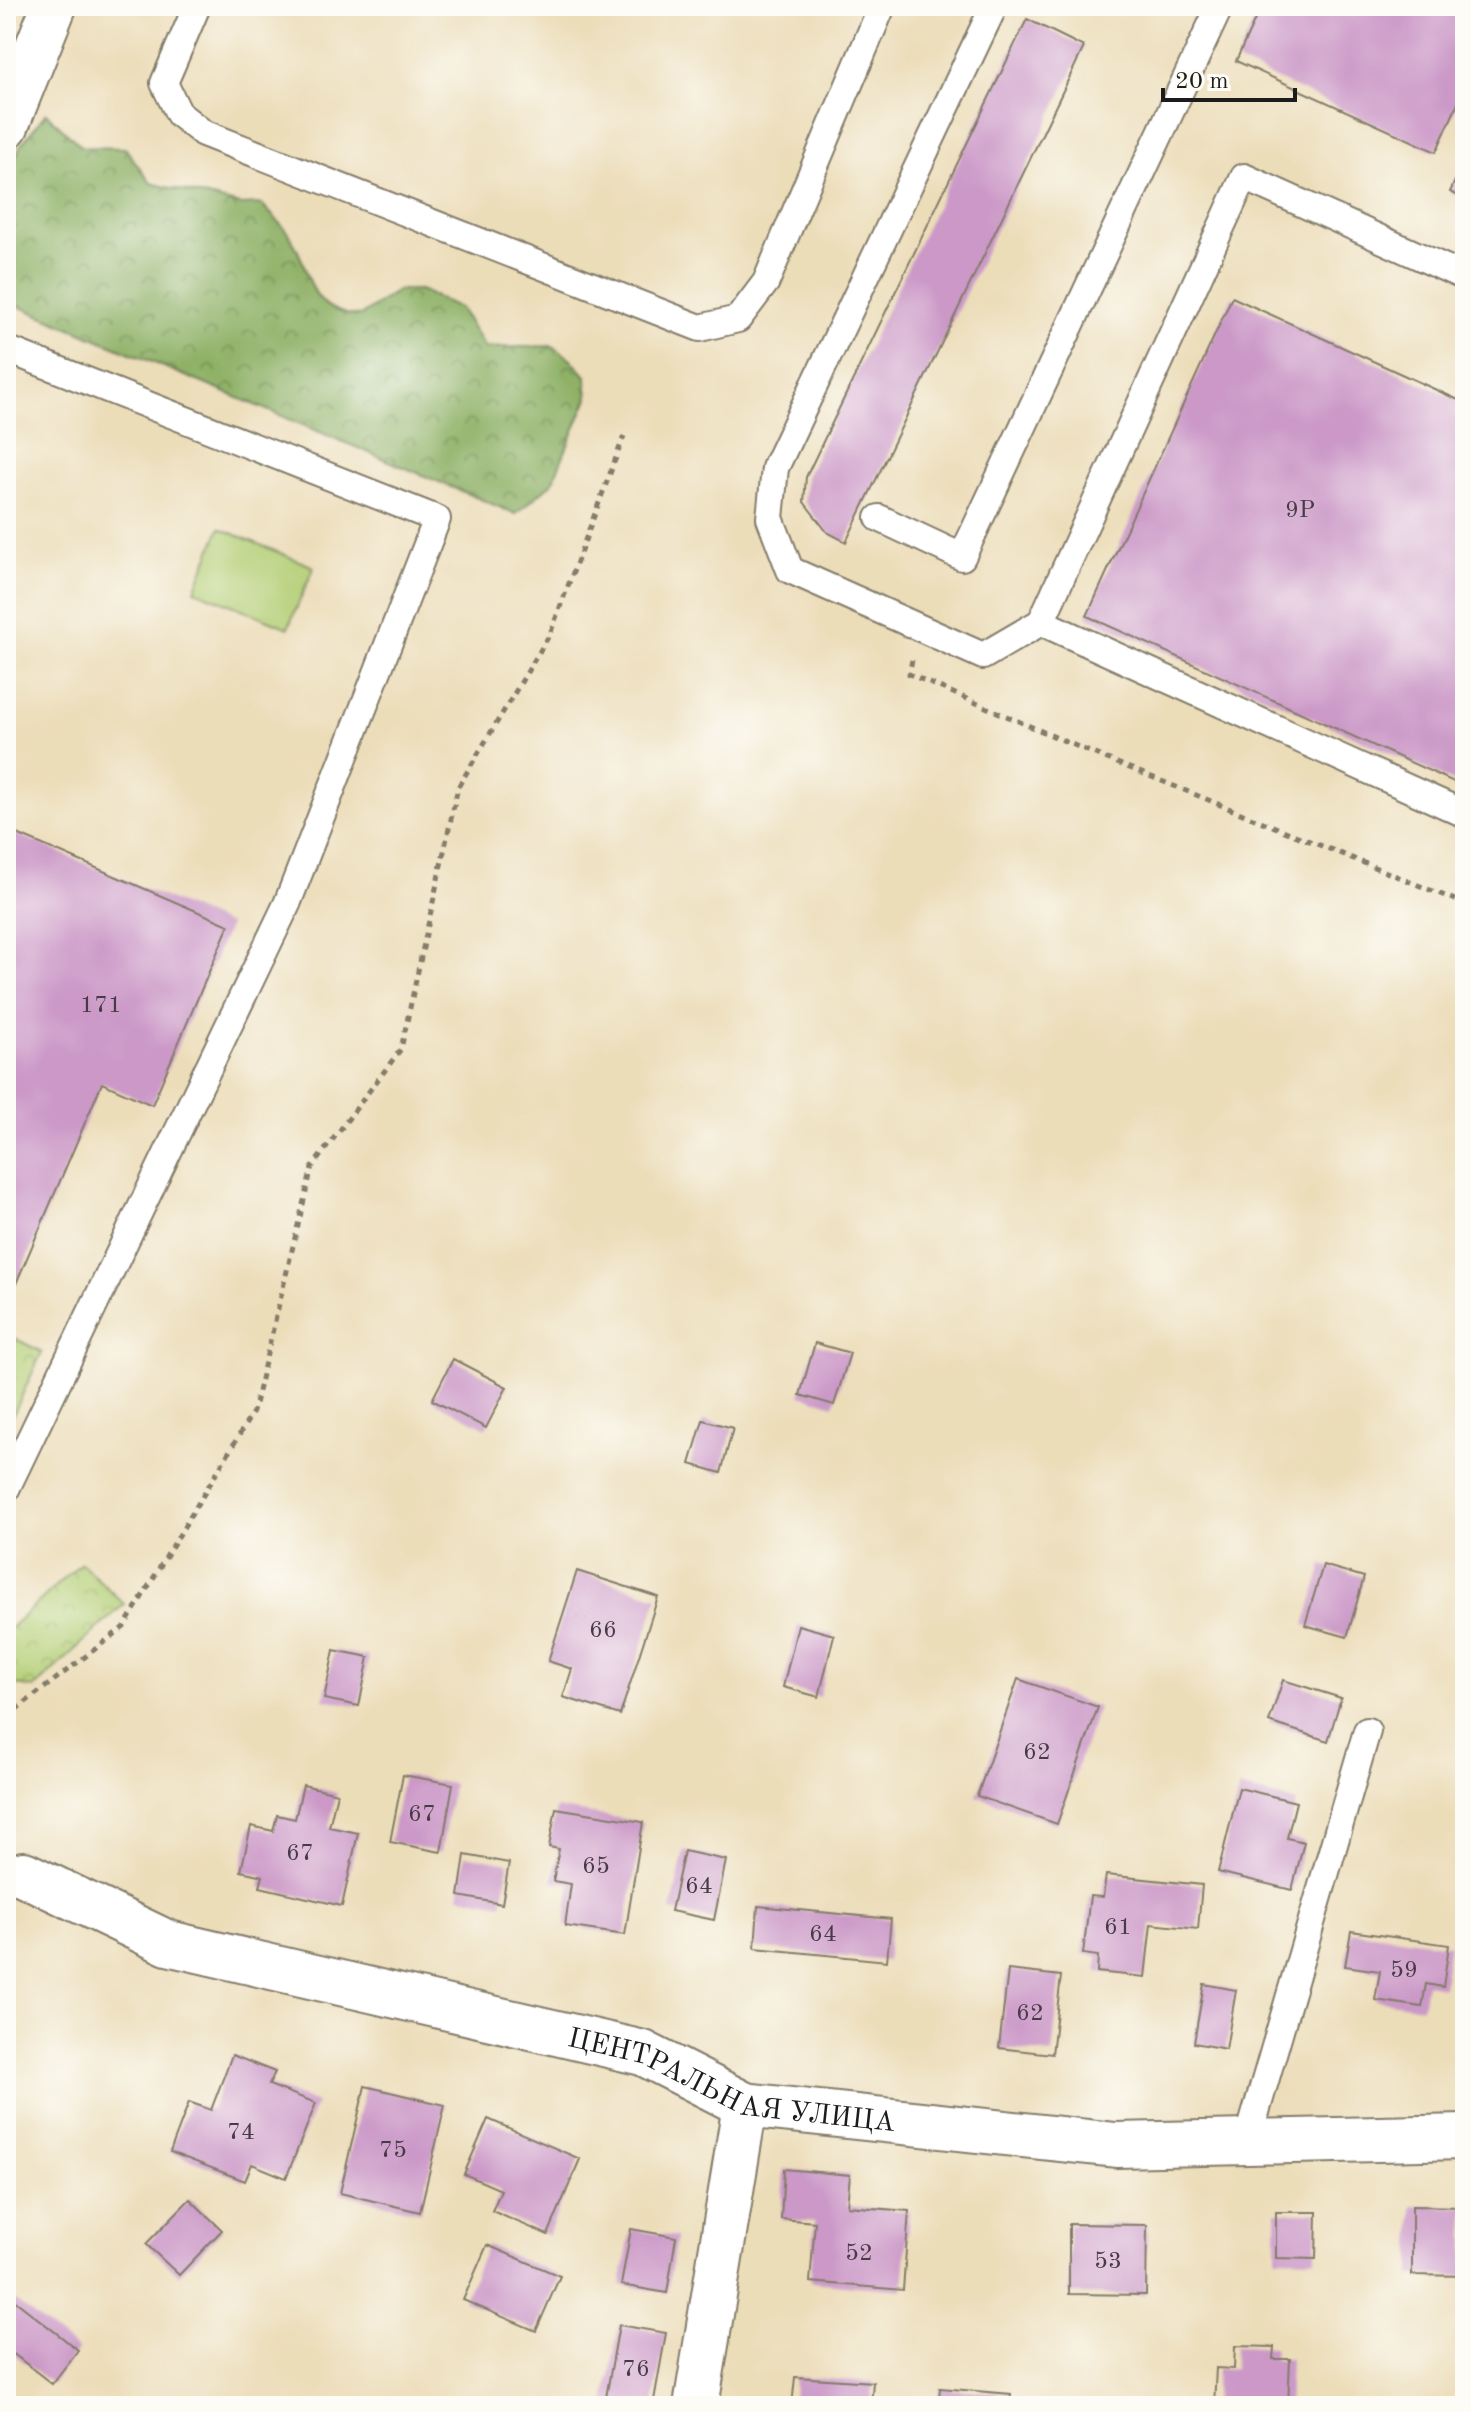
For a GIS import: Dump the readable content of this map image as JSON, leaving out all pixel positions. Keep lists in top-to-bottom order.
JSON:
{
  "streets": {
    "street": ["ЦЕНТРАЛЬНАЯ УЛИЦА"]
  },
  "house_numbers": [
    "9Р",
    "171",
    "66",
    "62",
    "67",
    "67",
    "65",
    "64",
    "61",
    "64",
    "59",
    "62",
    "74",
    "75",
    "52",
    "53",
    "76"
  ],
  "scale_bar": "20 m"
}
